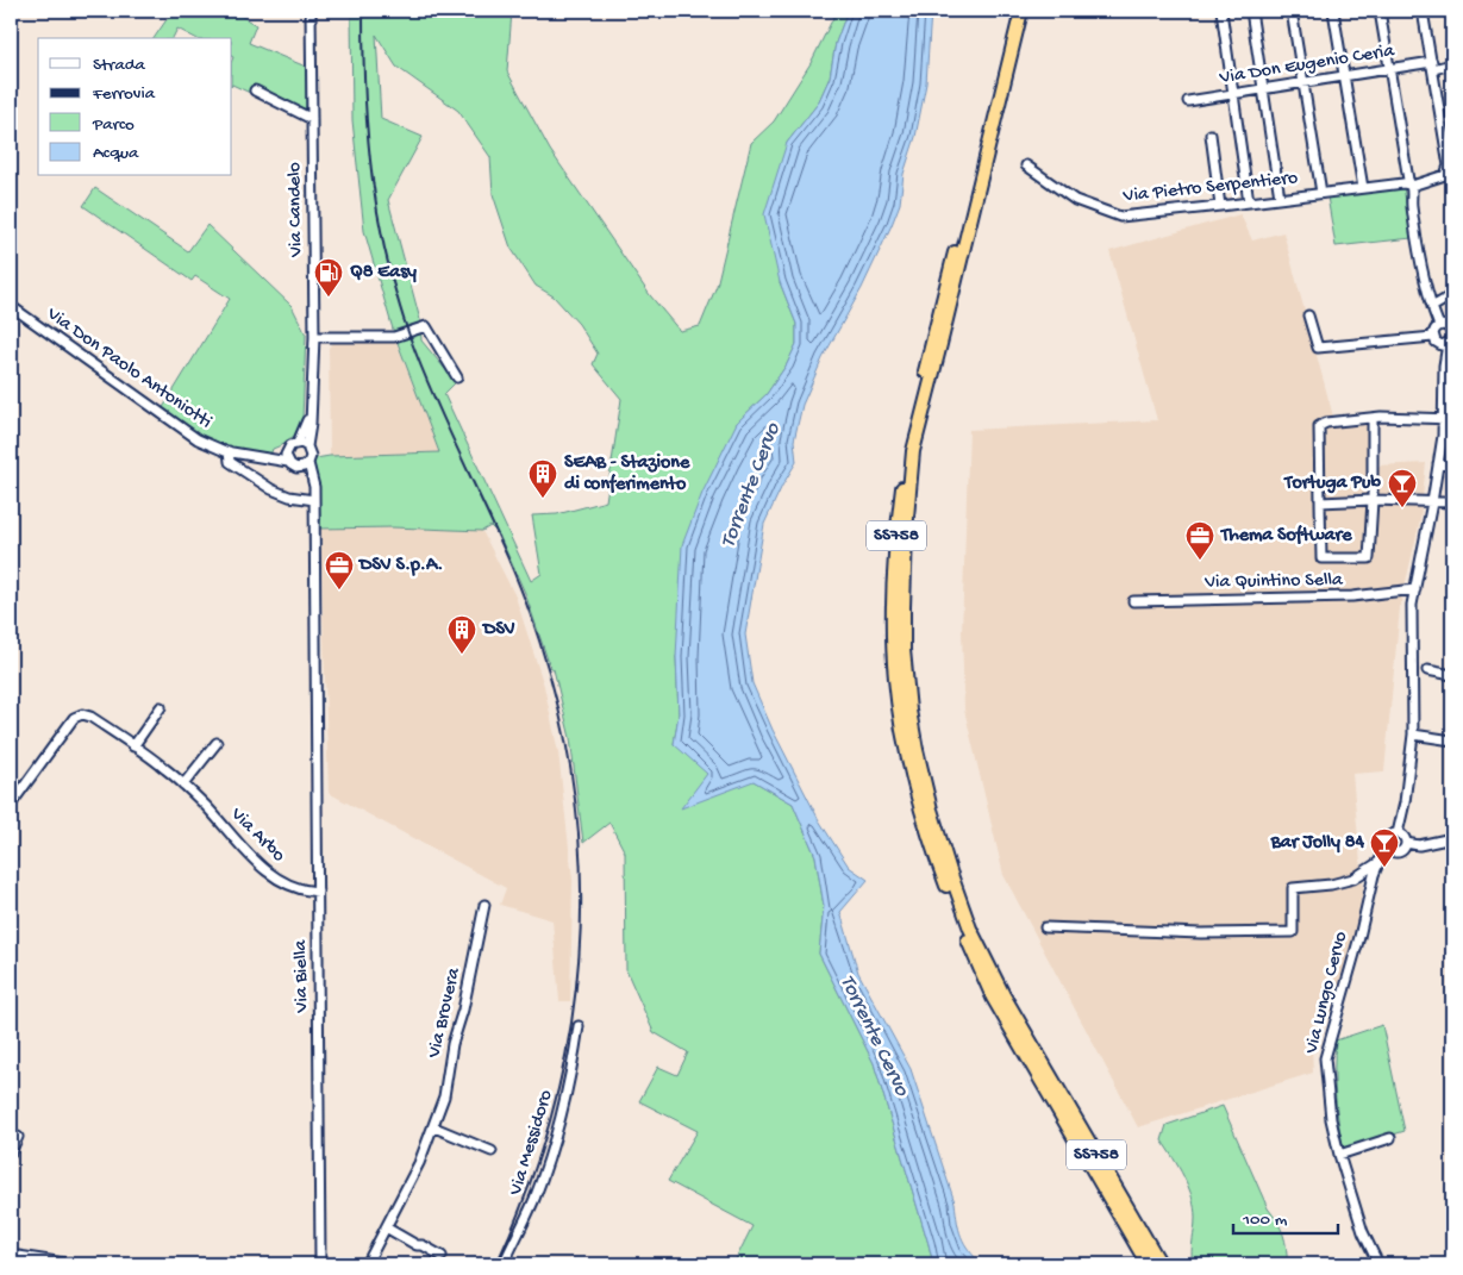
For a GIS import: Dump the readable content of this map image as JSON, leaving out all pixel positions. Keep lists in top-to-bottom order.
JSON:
{
  "streets": {
    "highway": ["SS758"],
    "street": [
      "Via Don Eugenio Ceria",
      "Via Pietro Serpentiero",
      "Via Candelo",
      "Via Don Paolo Antoniotti",
      "Via Quintino Sella",
      "Via Arbo",
      "Via Biella",
      "Via Lungo Cervo",
      "Via Brovera",
      "Via Messidoro"
    ]
  },
  "crossings": [
    ["Via Candelo", "Via Don Paolo Antoniotti"],
    ["Via Arbo", "Via Biella"]
  ],
  "water": ["Torrente Cervo"],
  "places": {
    "fuel station": ["Q8 Easy"],
    "building": ["SEAB - Stazione di conferimento", "DSV"],
    "bar": ["Tortuga Pub", "Bar Jolly 84"],
    "office": ["Thema Software", "DSV S.p.A."]
  },
  "legend": [
    "Strada",
    "Ferrovia",
    "Parco",
    "Acqua"
  ],
  "scale_bar": "100 m"
}
